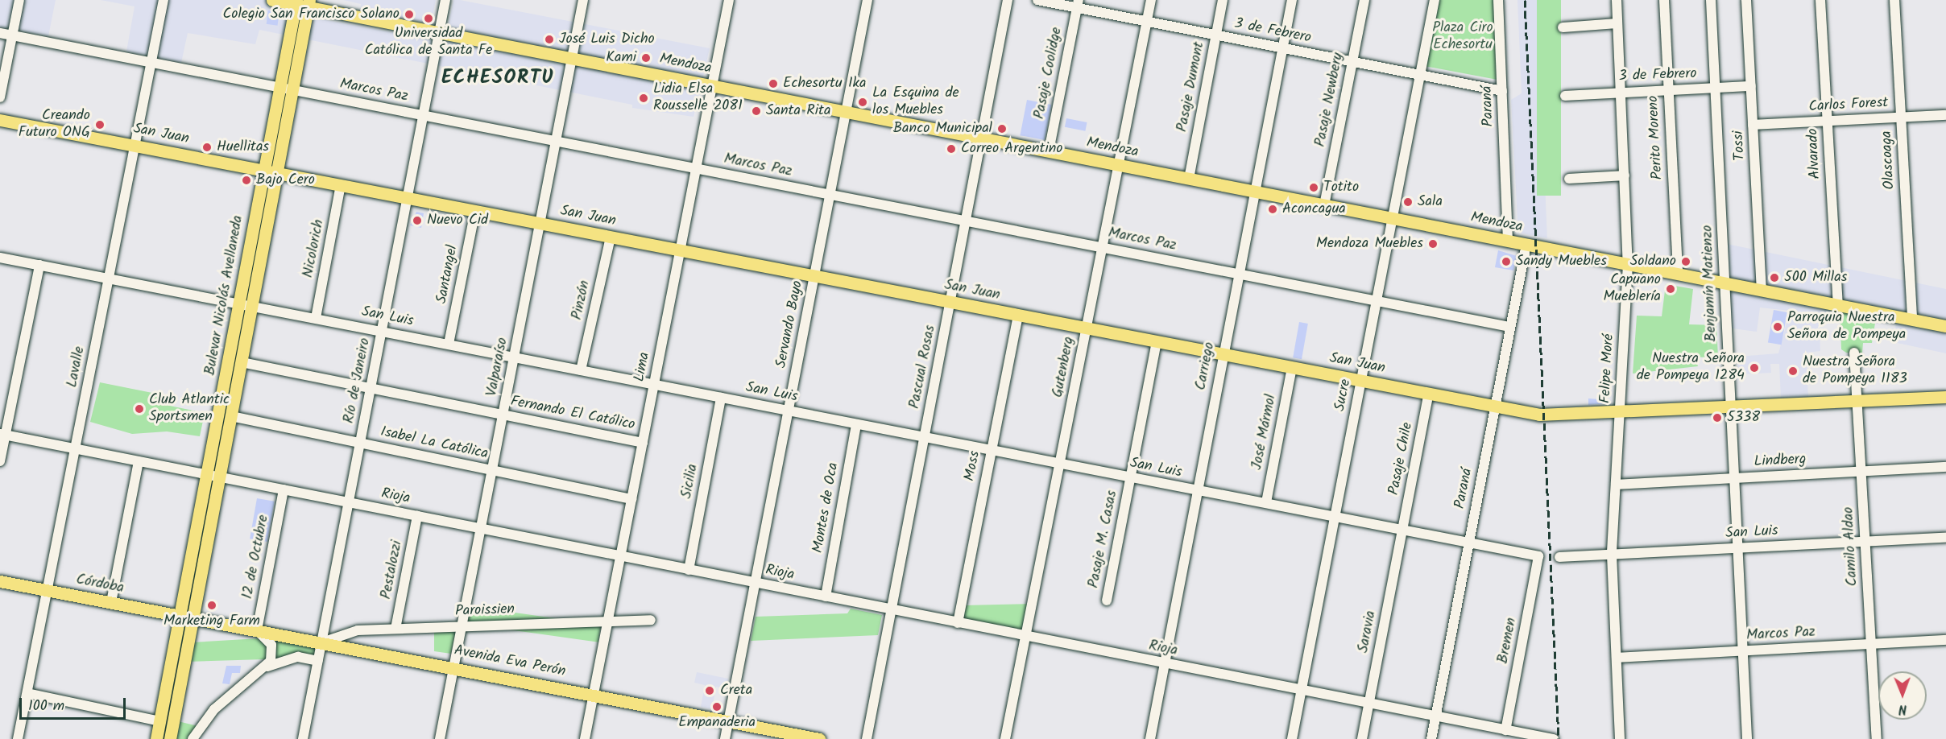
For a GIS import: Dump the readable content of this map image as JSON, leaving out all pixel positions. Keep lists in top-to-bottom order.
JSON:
{
  "streets": {
    "main road": [
      "Mendoza",
      "San Juan",
      "Bulevar Nicolás Avellaneda",
      "Córdoba",
      "Avenida Eva Perón"
    ],
    "street": [
      "3 de Febrero",
      "Pasaje Coolidge",
      "Pasaje Dumont",
      "Marcos Paz",
      "Pasaje Newbery",
      "Carlos Forest",
      "Paraná",
      "Perito Moreno",
      "Tossi",
      "Alvarado",
      "Olascoaga",
      "Nicolorich",
      "Santangel",
      "Benjamín Matienzo",
      "Pinzón",
      "San Luis",
      "Servando Bayo",
      "Carriego",
      "Lavalle",
      "Valparaíso",
      "Lima",
      "Pascual Rosas",
      "Gutenberg",
      "Felipe Moré",
      "Río de Janeiro",
      "Sucre",
      "Fernando El Católico",
      "José Mármol",
      "Isabel La Católica",
      "Pasaje Chile",
      "Lindberg",
      "Moss",
      "Sicilia",
      "Rioja",
      "Montes de Oca",
      "Pasaje M. Casas",
      "Camilo Aldao",
      "12 de Octubre",
      "Pestalozzi",
      "Paroissien",
      "Saravia",
      "Bremen"
    ]
  },
  "crossings": [
    ["3 de Febrero", "Pasaje Coolidge"],
    ["3 de Febrero", "Pasaje Dumont"],
    ["3 de Febrero", "Pasaje Newbery"],
    ["3 de Febrero", "Paraná"],
    ["3 de Febrero", "Perito Moreno"],
    ["3 de Febrero", "Tossi"],
    ["3 de Febrero", "Benjamín Matienzo"],
    ["3 de Febrero", "Carriego"],
    ["3 de Febrero", "Gutenberg"],
    ["3 de Febrero", "Felipe Moré"],
    ["3 de Febrero", "Sucre"],
    ["Mendoza", "Pasaje Coolidge"],
    ["Mendoza", "Pasaje Dumont"],
    ["Mendoza", "Pasaje Newbery"],
    ["Mendoza", "Paraná"],
    ["Mendoza", "Perito Moreno"],
    ["Mendoza", "Tossi"],
    ["Mendoza", "Alvarado"],
    ["Mendoza", "Olascoaga"],
    ["Mendoza", "Benjamín Matienzo"],
    ["Mendoza", "Bulevar Nicolás Avellaneda"],
    ["Mendoza", "Servando Bayo"],
    ["Mendoza", "Carriego"],
    ["Mendoza", "Valparaíso"],
    ["Mendoza", "Lima"],
    ["Mendoza", "Pascual Rosas"],
    ["Mendoza", "Gutenberg"],
    ["Mendoza", "Felipe Moré"],
    ["Mendoza", "Río de Janeiro"],
    ["Mendoza", "Sucre"],
    ["Marcos Paz", "Paraná"],
    ["Marcos Paz", "Benjamín Matienzo"],
    ["Marcos Paz", "Bulevar Nicolás Avellaneda"],
    ["Marcos Paz", "Servando Bayo"],
    ["Marcos Paz", "Carriego"],
    ["Marcos Paz", "Lavalle"],
    ["Marcos Paz", "Valparaíso"],
    ["Marcos Paz", "Lima"],
    ["Marcos Paz", "Pascual Rosas"],
    ["Marcos Paz", "Gutenberg"],
    ["Marcos Paz", "Felipe Moré"],
    ["Marcos Paz", "Río de Janeiro"],
    ["Marcos Paz", "Sucre"],
    ["Marcos Paz", "Camilo Aldao"],
    ["Carlos Forest", "Tossi"],
    ["Carlos Forest", "Alvarado"],
    ["Carlos Forest", "Olascoaga"],
    ["Paraná", "San Juan"],
    ["Paraná", "San Luis"],
    ["Paraná", "Rioja"],
    ["San Juan", "Nicolorich"],
    ["San Juan", "Santangel"],
    ["San Juan", "Benjamín Matienzo"],
    ["San Juan", "Bulevar Nicolás Avellaneda"],
    ["San Juan", "Pinzón"],
    ["San Juan", "Servando Bayo"],
    ["San Juan", "Carriego"],
    ["San Juan", "Lavalle"],
    ["San Juan", "Valparaíso"],
    ["San Juan", "Lima"],
    ["San Juan", "Pascual Rosas"],
    ["San Juan", "Gutenberg"],
    ["San Juan", "Felipe Moré"],
    ["San Juan", "Río de Janeiro"],
    ["San Juan", "Sucre"],
    ["San Juan", "José Mármol"],
    ["San Juan", "Pasaje Chile"],
    ["San Juan", "Moss"],
    ["San Juan", "Pasaje M. Casas"],
    ["San Juan", "Camilo Aldao"],
    ["Nicolorich", "San Luis"],
    ["Santangel", "San Luis"],
    ["Benjamín Matienzo", "San Luis"],
    ["Benjamín Matienzo", "Lindberg"],
    ["Bulevar Nicolás Avellaneda", "San Luis"],
    ["Bulevar Nicolás Avellaneda", "Fernando El Católico"],
    ["Bulevar Nicolás Avellaneda", "Isabel La Católica"],
    ["Bulevar Nicolás Avellaneda", "Rioja"],
    ["Bulevar Nicolás Avellaneda", "Córdoba"],
    ["Bulevar Nicolás Avellaneda", "Avenida Eva Perón"],
    ["Pinzón", "San Luis"],
    ["San Luis", "Servando Bayo"],
    ["San Luis", "Carriego"],
    ["San Luis", "Lavalle"],
    ["San Luis", "Valparaíso"],
    ["San Luis", "Lima"],
    ["San Luis", "Pascual Rosas"],
    ["San Luis", "Gutenberg"],
    ["San Luis", "Felipe Moré"],
    ["San Luis", "Río de Janeiro"],
    ["San Luis", "Sucre"],
    ["San Luis", "José Mármol"],
    ["San Luis", "Pasaje Chile"],
    ["San Luis", "Moss"],
    ["San Luis", "Sicilia"],
    ["San Luis", "Montes de Oca"],
    ["San Luis", "Pasaje M. Casas"],
    ["San Luis", "Camilo Aldao"],
    ["San Luis", "Saravia"],
    ["San Luis", "Bremen"],
    ["Servando Bayo", "Rioja"],
    ["Servando Bayo", "Avenida Eva Perón"],
    ["Carriego", "Rioja"],
    ["Lavalle", "Rioja"],
    ["Lavalle", "Córdoba"],
    ["Valparaíso", "Fernando El Católico"],
    ["Valparaíso", "Isabel La Católica"],
    ["Valparaíso", "Rioja"],
    ["Valparaíso", "Paroissien"],
    ["Valparaíso", "Avenida Eva Perón"],
    ["Lima", "Fernando El Católico"],
    ["Lima", "Isabel La Católica"],
    ["Lima", "Rioja"],
    ["Lima", "Paroissien"],
    ["Lima", "Avenida Eva Perón"],
    ["Pascual Rosas", "Rioja"],
    ["Gutenberg", "Rioja"],
    ["Felipe Moré", "Lindberg"],
    ["Río de Janeiro", "Fernando El Católico"],
    ["Río de Janeiro", "Isabel La Católica"],
    ["Río de Janeiro", "Rioja"],
    ["Río de Janeiro", "Paroissien"],
    ["Río de Janeiro", "Avenida Eva Perón"],
    ["Sucre", "Rioja"],
    ["Pasaje Chile", "Saravia"],
    ["Lindberg", "Camilo Aldao"],
    ["Moss", "Rioja"],
    ["Sicilia", "Rioja"],
    ["Rioja", "Montes de Oca"],
    ["Rioja", "12 de Octubre"],
    ["Rioja", "Pestalozzi"],
    ["Rioja", "Saravia"],
    ["Rioja", "Bremen"],
    ["12 de Octubre", "Avenida Eva Perón"],
    ["Pestalozzi", "Paroissien"],
    ["Córdoba", "Avenida Eva Perón"],
    ["Paroissien", "Avenida Eva Perón"]
  ],
  "districts": ["ECHESORTU"],
  "parks": ["Plaza Ciro Echesortu"],
  "places": [
    "Colegio San Francisco Solano",
    "Universidad Católica de Santa Fe",
    "José Luis Dicho",
    "Kami",
    "Echesortu Ika",
    "Lidia Elsa Rousselle 2081",
    "La Esquina de los Muebles",
    "Santa Rita",
    "Creando Futuro ONG",
    "Banco Municipal",
    "Huellitas",
    "Correo Argentino",
    "Bajo Cero",
    "Totito",
    "Sala",
    "Aconcagua",
    "Nuevo Cid",
    "Mendoza Muebles",
    "Sandy Muebles",
    "Soldano",
    "500 Millas",
    "Capuano Mueblería",
    "Parroquia Nuestra Señora de Pompeya",
    "Nuestra Señora de Pompeya 1284",
    "Nuestra Señora de Pompeya 1183",
    "Club Atlantic Sportsmen",
    "5338",
    "Marketing Farm",
    "Creta",
    "Empanaderia"
  ],
  "scale_bar": "100 m",
  "north": "bottom"
}
